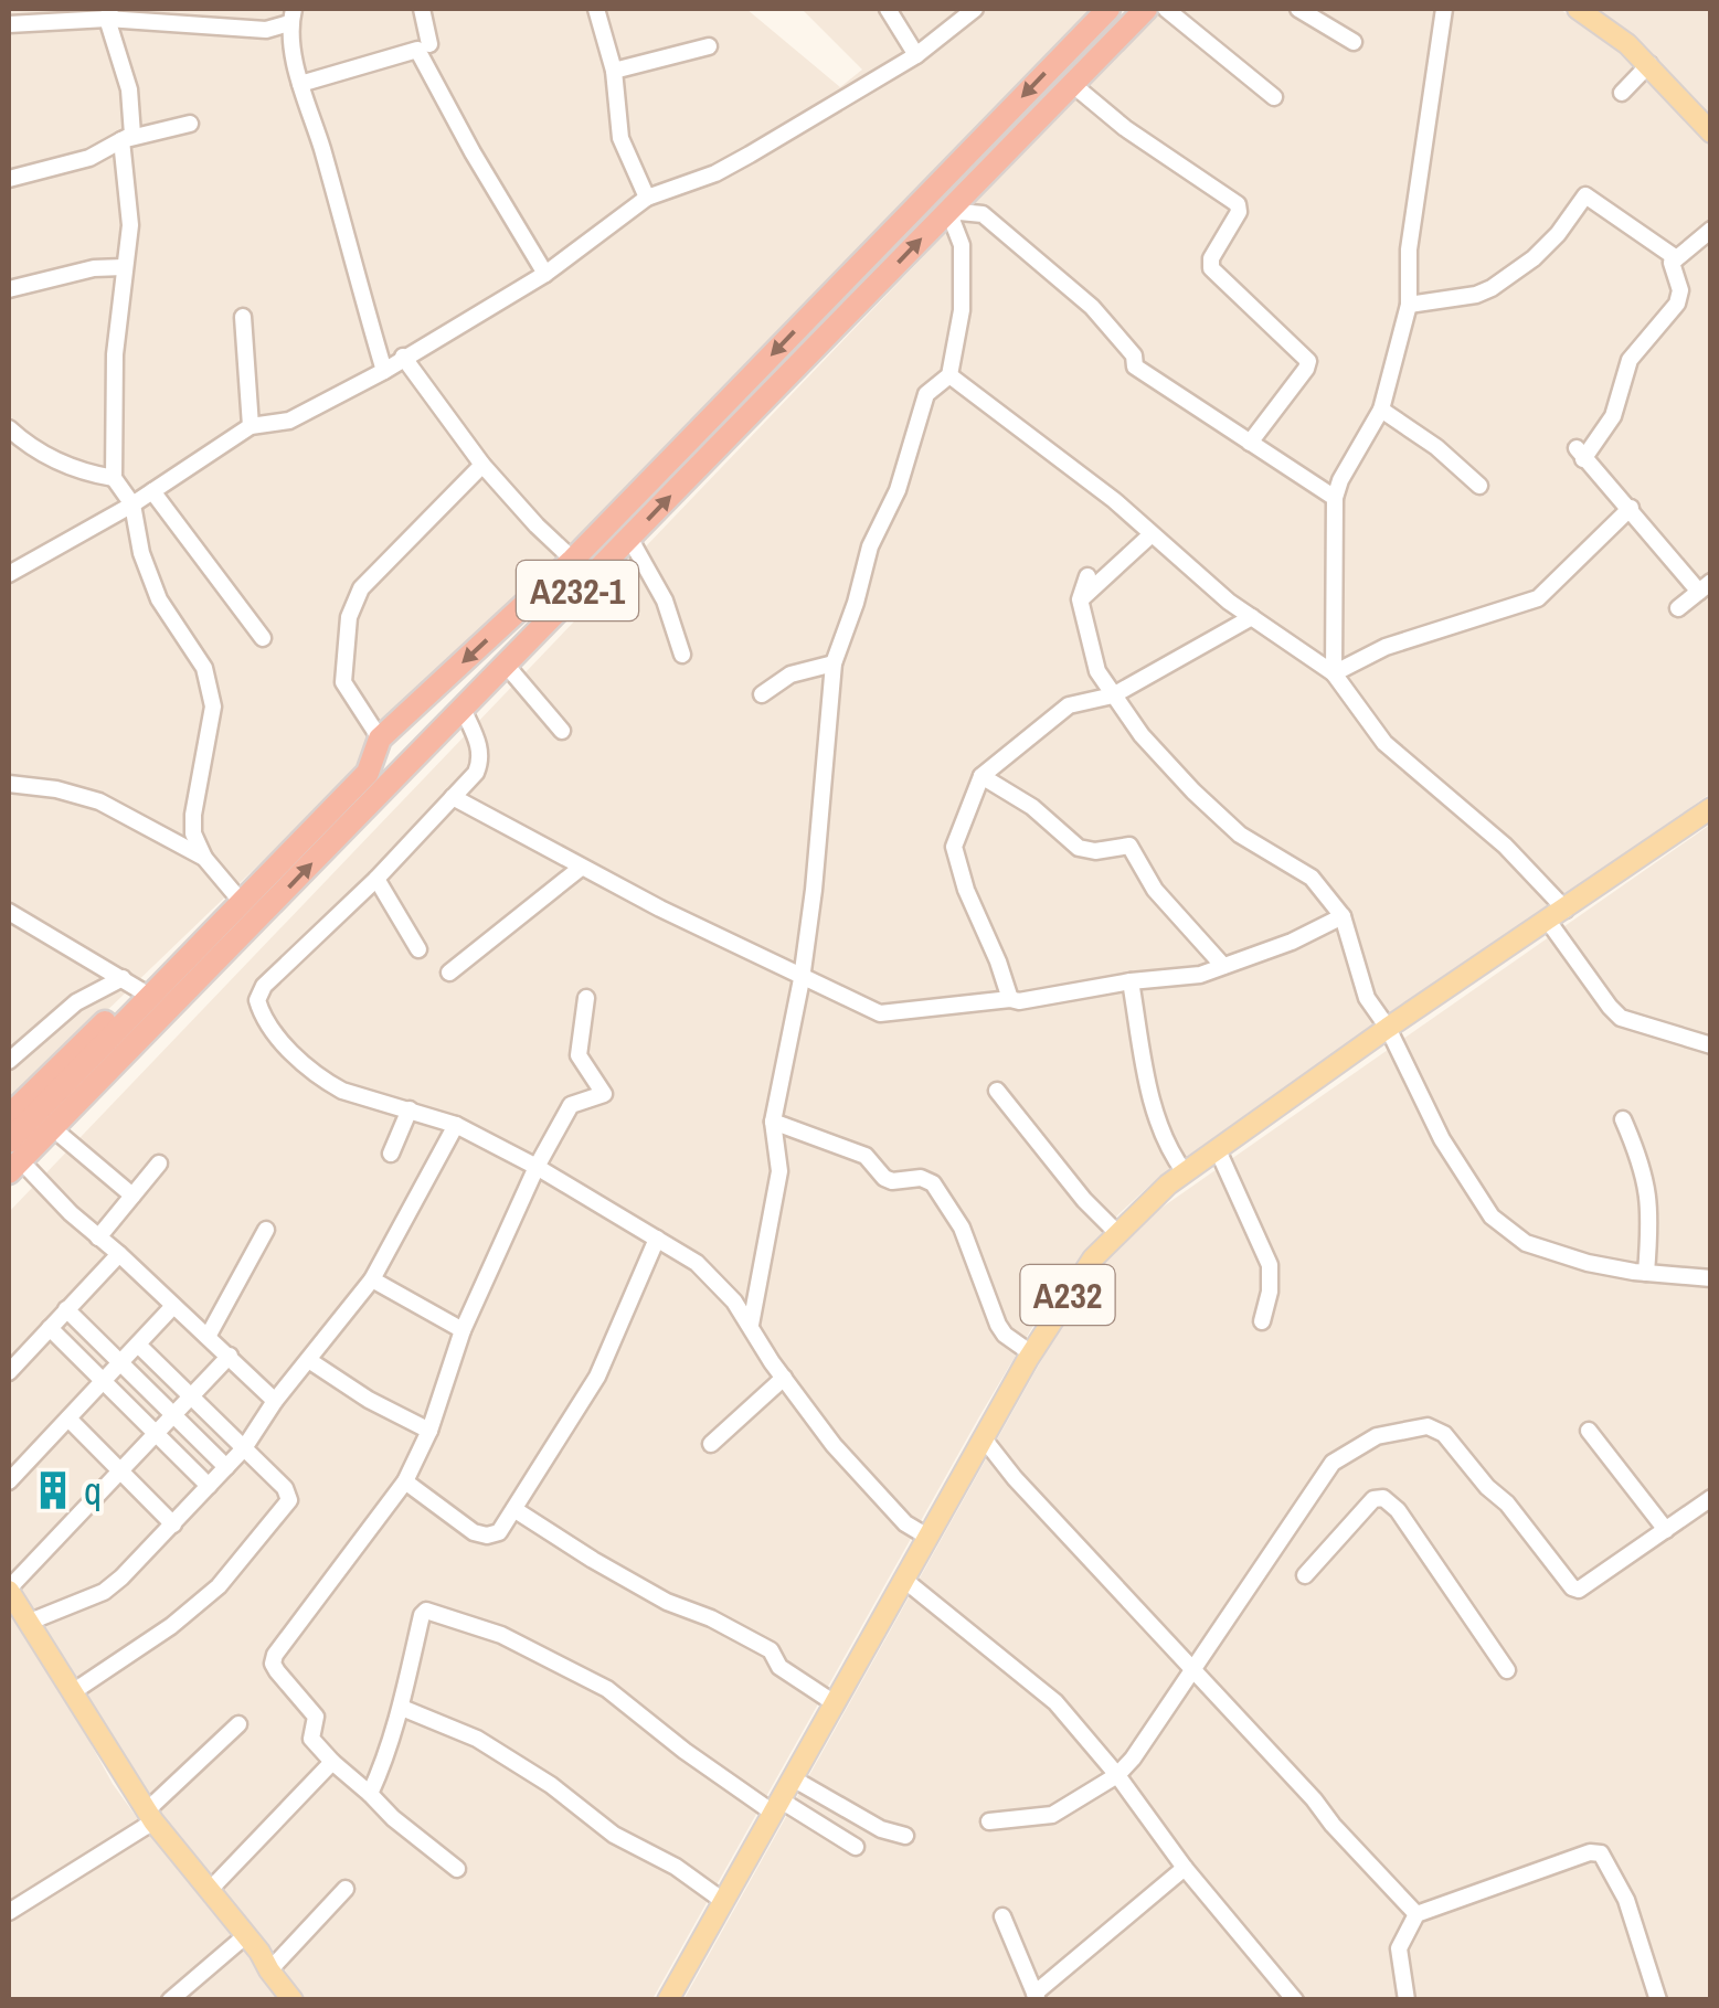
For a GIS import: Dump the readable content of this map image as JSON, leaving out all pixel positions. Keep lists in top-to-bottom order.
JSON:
{
  "streets": {
    "highway": ["A232-1"],
    "main road": ["A232"]
  },
  "places": {
    "building": ["q"]
  }
}
